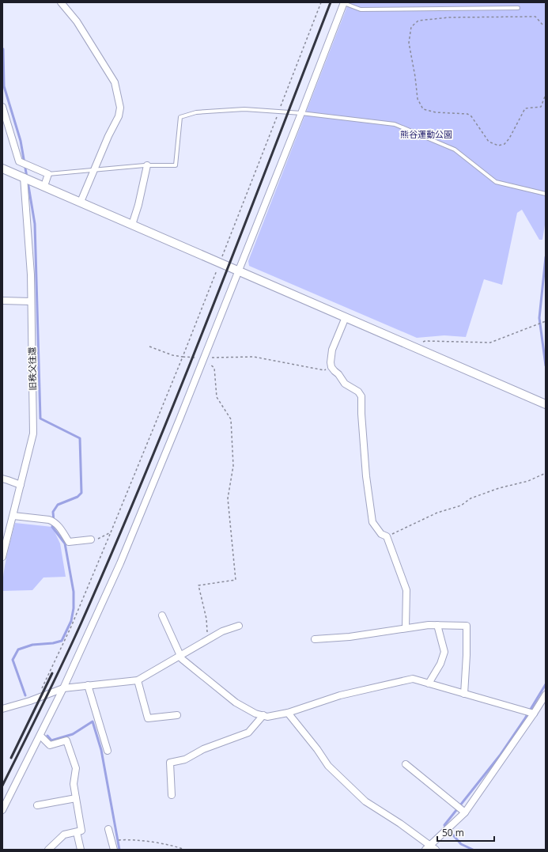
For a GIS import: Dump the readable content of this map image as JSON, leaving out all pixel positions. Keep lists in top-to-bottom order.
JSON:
{
  "streets": {
    "street": ["旧秩父往還"]
  },
  "parks": ["熊谷運動公園"],
  "scale_bar": "50 m"
}
